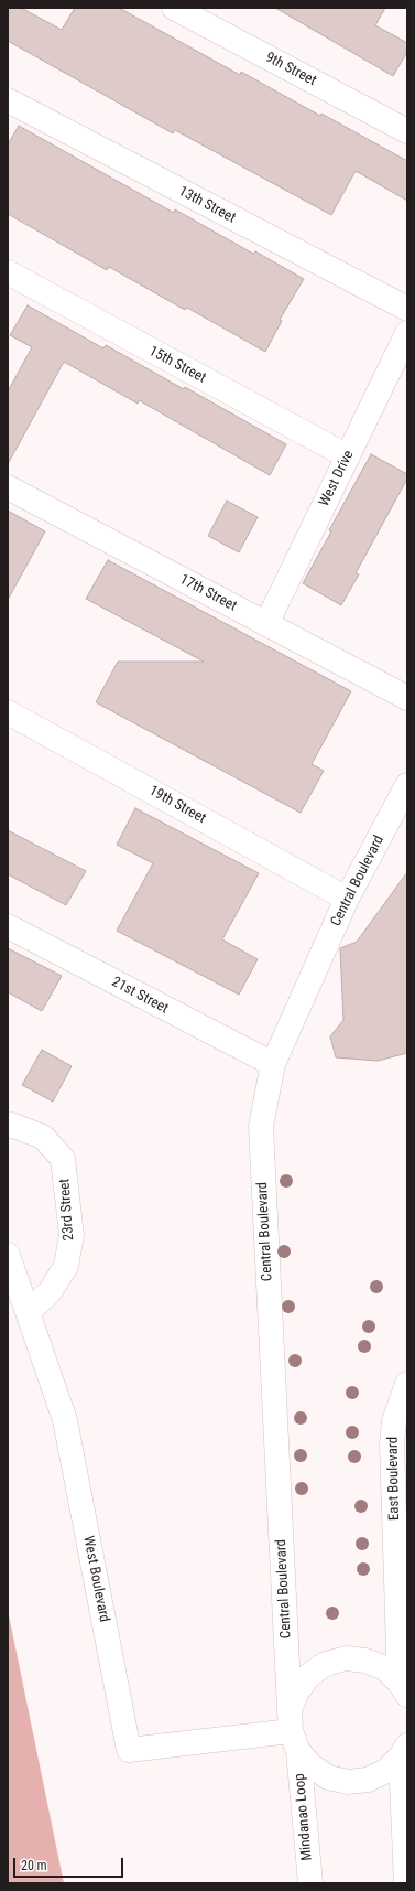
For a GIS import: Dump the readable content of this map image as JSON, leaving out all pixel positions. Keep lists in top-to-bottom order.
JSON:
{
  "streets": {
    "street": [
      "9th Street",
      "13th Street",
      "15th Street",
      "West Drive",
      "17th Street",
      "19th Street",
      "Central Boulevard",
      "21st Street",
      "23rd Street",
      "East Boulevard",
      "West Boulevard",
      "Mindanao Loop"
    ]
  },
  "crossings": [
    ["15th Street", "West Drive"],
    ["West Drive", "17th Street"],
    ["19th Street", "Central Boulevard"],
    ["Central Boulevard", "21st Street"],
    ["Central Boulevard", "West Boulevard"],
    ["Central Boulevard", "Mindanao Loop"],
    ["23rd Street", "West Boulevard"],
    ["West Boulevard", "Mindanao Loop"]
  ],
  "scale_bar": "20 m"
}
